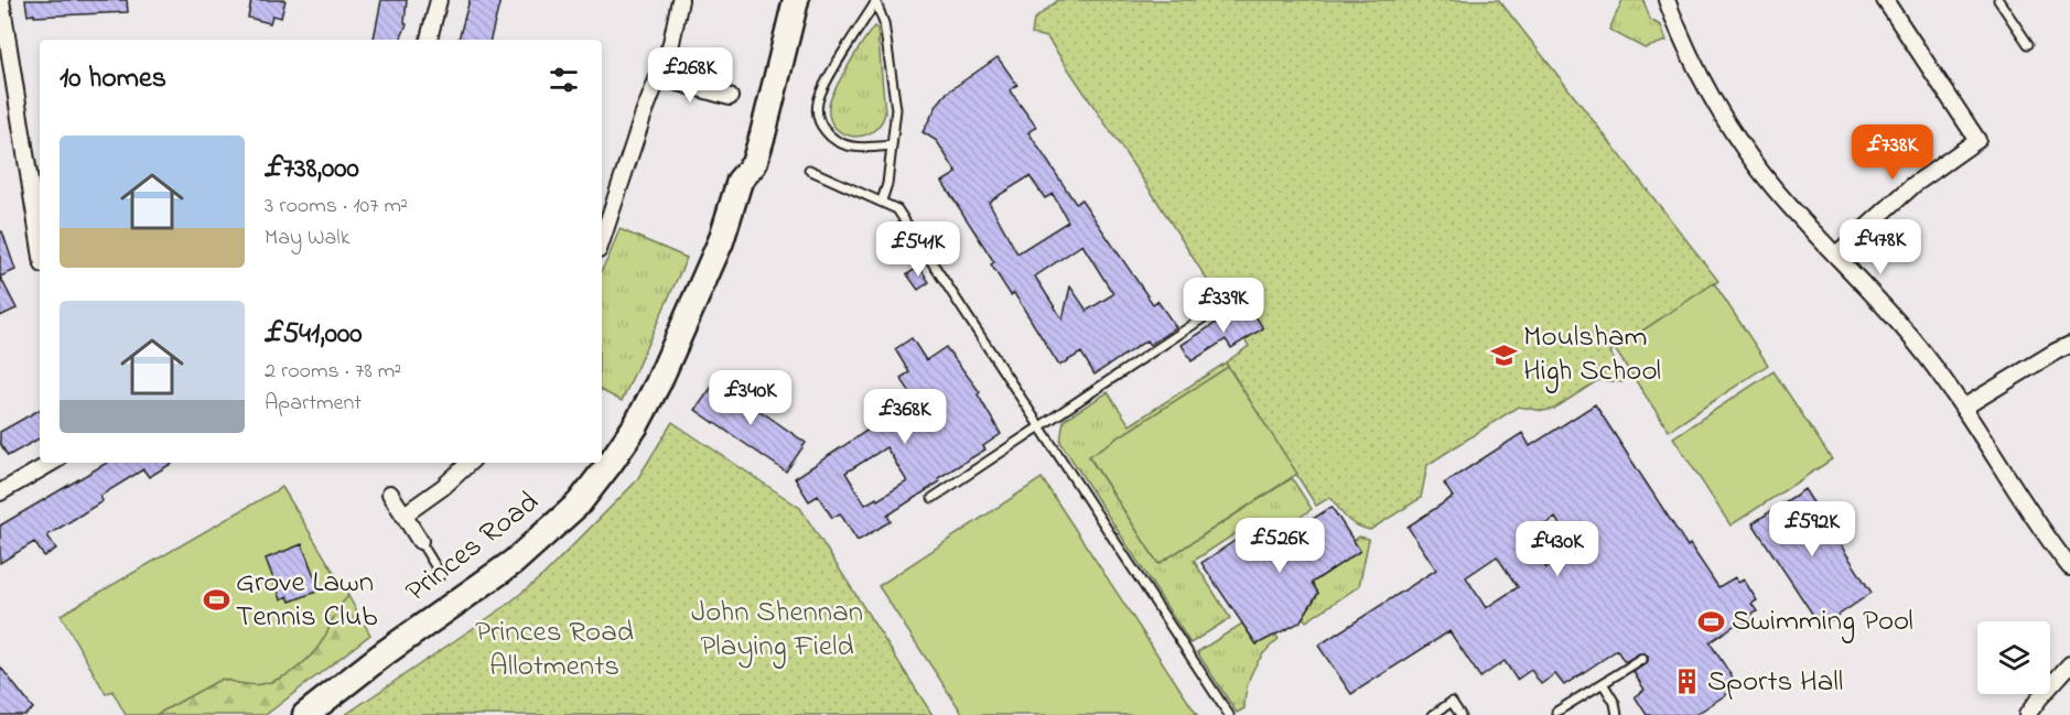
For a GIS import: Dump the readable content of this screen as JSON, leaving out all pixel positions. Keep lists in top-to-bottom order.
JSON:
{
  "streets": {
    "main road": ["Princes Road"]
  },
  "parks": ["John Shennan Playing Field", "Princes Road Allotments"],
  "places": {
    "school or university": ["Moulsham High School"],
    "sports": ["Grove Lawn Tennis Club", "Swimming Pool"],
    "building": ["Sports Hall"]
  },
  "page": {
    "heading": "10 homes",
    "price": [
      "£268K",
      "£738K",
      "£478K",
      "£541K",
      "£339K",
      "£340K",
      "£368K",
      "£592K",
      "£526K",
      "£430K"
    ],
    "list": [
      {
        "name": "£738,000",
        "note": "3 rooms · 107 m² · May Walk"
      },
      {
        "name": "£541,000",
        "note": "2 rooms · 78 m² · Apartment"
      }
    ]
  }
}
